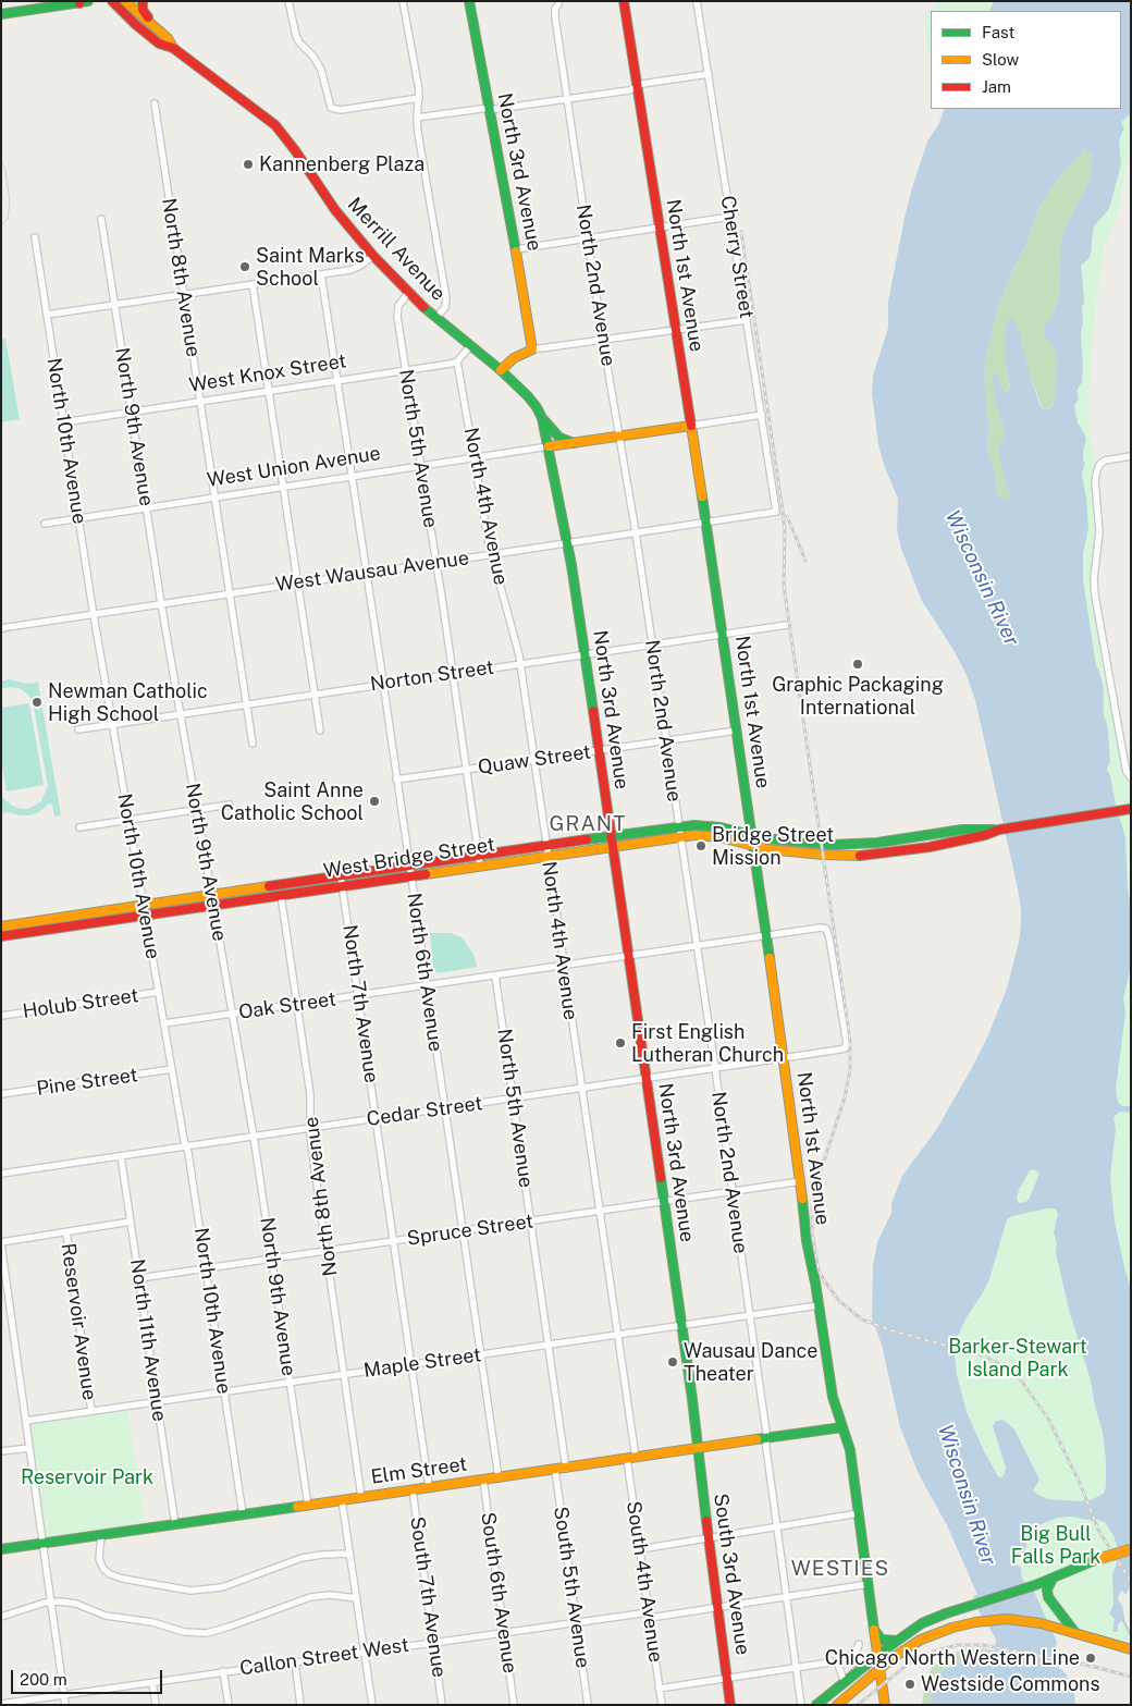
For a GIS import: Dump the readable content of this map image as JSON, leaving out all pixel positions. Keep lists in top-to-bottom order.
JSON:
{
  "streets": {
    "main road": [
      "North 3rd Avenue",
      "Merrill Avenue",
      "North 1st Avenue",
      "West Bridge Street",
      "Elm Street",
      "South 3rd Avenue"
    ],
    "street": [
      "Cherry Street",
      "North 8th Avenue",
      "North 2nd Avenue",
      "West Knox Street",
      "North 9th Avenue",
      "North 10th Avenue",
      "North 5th Avenue",
      "West Union Avenue",
      "North 4th Avenue",
      "West Wausau Avenue",
      "Norton Street",
      "Quaw Street",
      "North 6th Avenue",
      "Holub Street",
      "North 7th Avenue",
      "Oak Street",
      "Pine Street",
      "Cedar Street",
      "Spruce Street",
      "Reservoir Avenue",
      "North 11th Avenue",
      "Maple Street",
      "South 4th Avenue",
      "South 5th Avenue",
      "South 6th Avenue",
      "South 7th Avenue",
      "Callon Street West"
    ]
  },
  "crossings": [
    ["North 3rd Avenue", "Merrill Avenue"],
    ["North 3rd Avenue", "West Union Avenue"],
    ["North 3rd Avenue", "West Wausau Avenue"],
    ["North 3rd Avenue", "Norton Street"],
    ["North 3rd Avenue", "Quaw Street"],
    ["North 3rd Avenue", "West Bridge Street"],
    ["North 3rd Avenue", "Oak Street"],
    ["North 3rd Avenue", "Cedar Street"],
    ["North 3rd Avenue", "Spruce Street"],
    ["North 3rd Avenue", "Maple Street"],
    ["North 3rd Avenue", "Elm Street"],
    ["North 3rd Avenue", "South 3rd Avenue"],
    ["Merrill Avenue", "North 5th Avenue"],
    ["Cherry Street", "West Wausau Avenue"],
    ["North 1st Avenue", "West Wausau Avenue"],
    ["North 1st Avenue", "Norton Street"],
    ["North 1st Avenue", "Quaw Street"],
    ["North 1st Avenue", "West Bridge Street"],
    ["North 1st Avenue", "Oak Street"],
    ["North 1st Avenue", "Cedar Street"],
    ["North 1st Avenue", "Spruce Street"],
    ["North 1st Avenue", "Maple Street"],
    ["North 1st Avenue", "Elm Street"],
    ["North 1st Avenue", "Callon Street West"],
    ["North 8th Avenue", "West Knox Street"],
    ["North 8th Avenue", "West Union Avenue"],
    ["North 8th Avenue", "West Wausau Avenue"],
    ["North 8th Avenue", "Norton Street"],
    ["North 8th Avenue", "West Bridge Street"],
    ["North 8th Avenue", "Oak Street"],
    ["North 8th Avenue", "Cedar Street"],
    ["North 8th Avenue", "Spruce Street"],
    ["North 8th Avenue", "Maple Street"],
    ["North 8th Avenue", "Elm Street"],
    ["North 2nd Avenue", "West Wausau Avenue"],
    ["North 2nd Avenue", "Norton Street"],
    ["North 2nd Avenue", "Quaw Street"],
    ["North 2nd Avenue", "West Bridge Street"],
    ["North 2nd Avenue", "Oak Street"],
    ["North 2nd Avenue", "Cedar Street"],
    ["North 2nd Avenue", "Spruce Street"],
    ["North 2nd Avenue", "Maple Street"],
    ["North 2nd Avenue", "Elm Street"],
    ["North 2nd Avenue", "Callon Street West"],
    ["West Knox Street", "North 9th Avenue"],
    ["West Knox Street", "North 10th Avenue"],
    ["West Knox Street", "North 5th Avenue"],
    ["West Knox Street", "North 4th Avenue"],
    ["West Knox Street", "North 6th Avenue"],
    ["North 9th Avenue", "West Union Avenue"],
    ["North 9th Avenue", "West Wausau Avenue"],
    ["North 9th Avenue", "Norton Street"],
    ["North 9th Avenue", "West Bridge Street"],
    ["North 9th Avenue", "Oak Street"],
    ["North 9th Avenue", "Cedar Street"],
    ["North 9th Avenue", "Spruce Street"],
    ["North 9th Avenue", "Maple Street"],
    ["North 9th Avenue", "Elm Street"],
    ["North 10th Avenue", "West Union Avenue"],
    ["North 10th Avenue", "West Wausau Avenue"],
    ["North 10th Avenue", "Norton Street"],
    ["North 10th Avenue", "West Bridge Street"],
    ["North 10th Avenue", "Holub Street"],
    ["North 10th Avenue", "Oak Street"],
    ["North 10th Avenue", "Pine Street"],
    ["North 10th Avenue", "Cedar Street"],
    ["North 10th Avenue", "Spruce Street"],
    ["North 10th Avenue", "Maple Street"],
    ["North 10th Avenue", "Elm Street"],
    ["North 5th Avenue", "West Union Avenue"],
    ["North 5th Avenue", "West Wausau Avenue"],
    ["North 5th Avenue", "Norton Street"],
    ["North 5th Avenue", "Quaw Street"],
    ["North 5th Avenue", "West Bridge Street"],
    ["North 5th Avenue", "Oak Street"],
    ["North 5th Avenue", "Cedar Street"],
    ["North 5th Avenue", "Spruce Street"],
    ["North 5th Avenue", "Maple Street"],
    ["North 5th Avenue", "Elm Street"],
    ["North 5th Avenue", "South 5th Avenue"],
    ["West Union Avenue", "North 4th Avenue"],
    ["West Union Avenue", "North 6th Avenue"],
    ["North 4th Avenue", "West Wausau Avenue"],
    ["North 4th Avenue", "Norton Street"],
    ["North 4th Avenue", "Quaw Street"],
    ["North 4th Avenue", "West Bridge Street"],
    ["North 4th Avenue", "Oak Street"],
    ["North 4th Avenue", "Cedar Street"],
    ["North 4th Avenue", "Spruce Street"],
    ["North 4th Avenue", "Maple Street"],
    ["North 4th Avenue", "Elm Street"],
    ["North 4th Avenue", "South 4th Avenue"],
    ["West Wausau Avenue", "North 6th Avenue"],
    ["Norton Street", "North 6th Avenue"],
    ["Quaw Street", "North 6th Avenue"],
    ["West Bridge Street", "North 6th Avenue"],
    ["West Bridge Street", "North 7th Avenue"],
    ["North 6th Avenue", "Oak Street"],
    ["North 6th Avenue", "Cedar Street"],
    ["North 6th Avenue", "Spruce Street"],
    ["North 6th Avenue", "Maple Street"],
    ["North 6th Avenue", "Elm Street"],
    ["North 7th Avenue", "Oak Street"],
    ["North 7th Avenue", "Cedar Street"],
    ["North 7th Avenue", "Spruce Street"],
    ["North 7th Avenue", "Maple Street"],
    ["North 7th Avenue", "Elm Street"],
    ["Oak Street", "Cedar Street"],
    ["Cedar Street", "North 11th Avenue"],
    ["Spruce Street", "North 11th Avenue"],
    ["Reservoir Avenue", "Maple Street"],
    ["North 11th Avenue", "Maple Street"],
    ["North 11th Avenue", "Elm Street"],
    ["Elm Street", "South 3rd Avenue"],
    ["Elm Street", "South 4th Avenue"],
    ["Elm Street", "South 5th Avenue"],
    ["Elm Street", "South 6th Avenue"],
    ["Elm Street", "South 7th Avenue"],
    ["South 3rd Avenue", "Callon Street West"],
    ["South 4th Avenue", "Callon Street West"],
    ["South 5th Avenue", "Callon Street West"],
    ["South 6th Avenue", "Callon Street West"],
    ["South 7th Avenue", "Callon Street West"]
  ],
  "districts": ["GRANT", "WESTIES"],
  "water": ["Wisconsin River"],
  "parks": ["Barker-Stewart Island Park", "Reservoir Park", "Big Bull Falls Park"],
  "places": [
    "Kannenberg Plaza",
    "Saint Marks School",
    "Graphic Packaging International",
    "Newman Catholic High School",
    "Saint Anne Catholic School",
    "Bridge Street Mission",
    "First English Lutheran Church",
    "Wausau Dance Theater",
    "Chicago North Western Line",
    "Westside Commons"
  ],
  "legend": ["Fast", "Slow", "Jam"],
  "scale_bar": "200 m"
}
